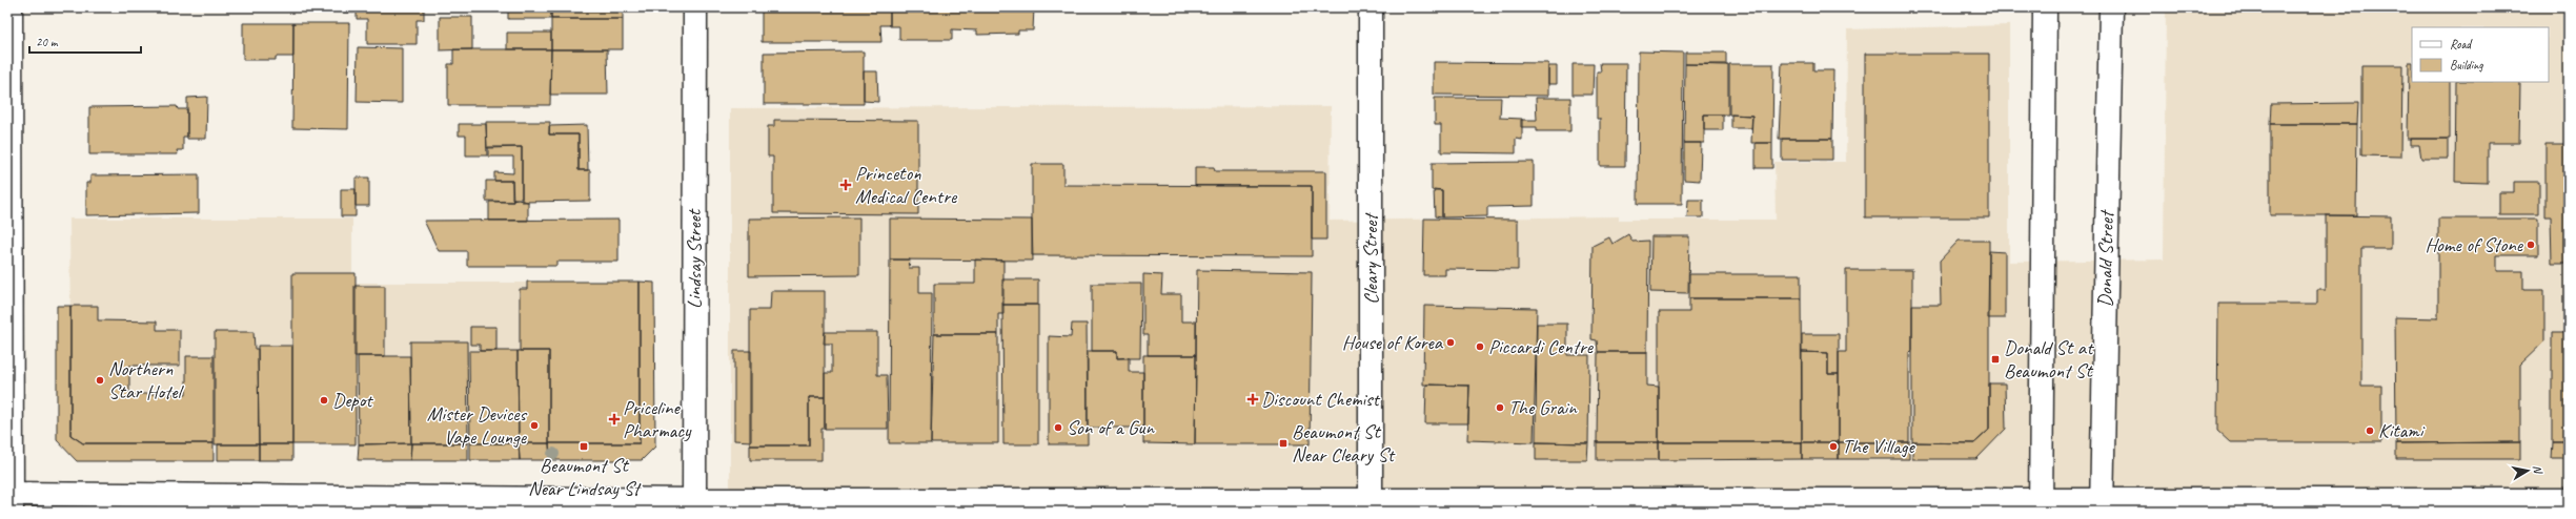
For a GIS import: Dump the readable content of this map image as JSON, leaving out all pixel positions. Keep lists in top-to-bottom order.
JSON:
{
  "streets": {
    "main road": ["Lindsay Street", "Cleary Street", "Donald Street"]
  },
  "places": {
    "health": ["Princeton Medical Centre", "Discount Chemist", "Priceline Pharmacy"],
    "other": [
      "Home of Stone",
      "House of Korea",
      "Piccardi Centre",
      "Northern Star Hotel",
      "Depot",
      "The Grain",
      "Mister Devices Vape Lounge",
      "Son of a Gun",
      "Kitami",
      "The Village"
    ],
    "transit": ["Donald St at Beaumont St", "Beaumont St Near Cleary St", "Beaumont St Near Lindsay St"]
  },
  "legend": ["Road", "Building"],
  "scale_bar": "20 m",
  "north": "right"
}
